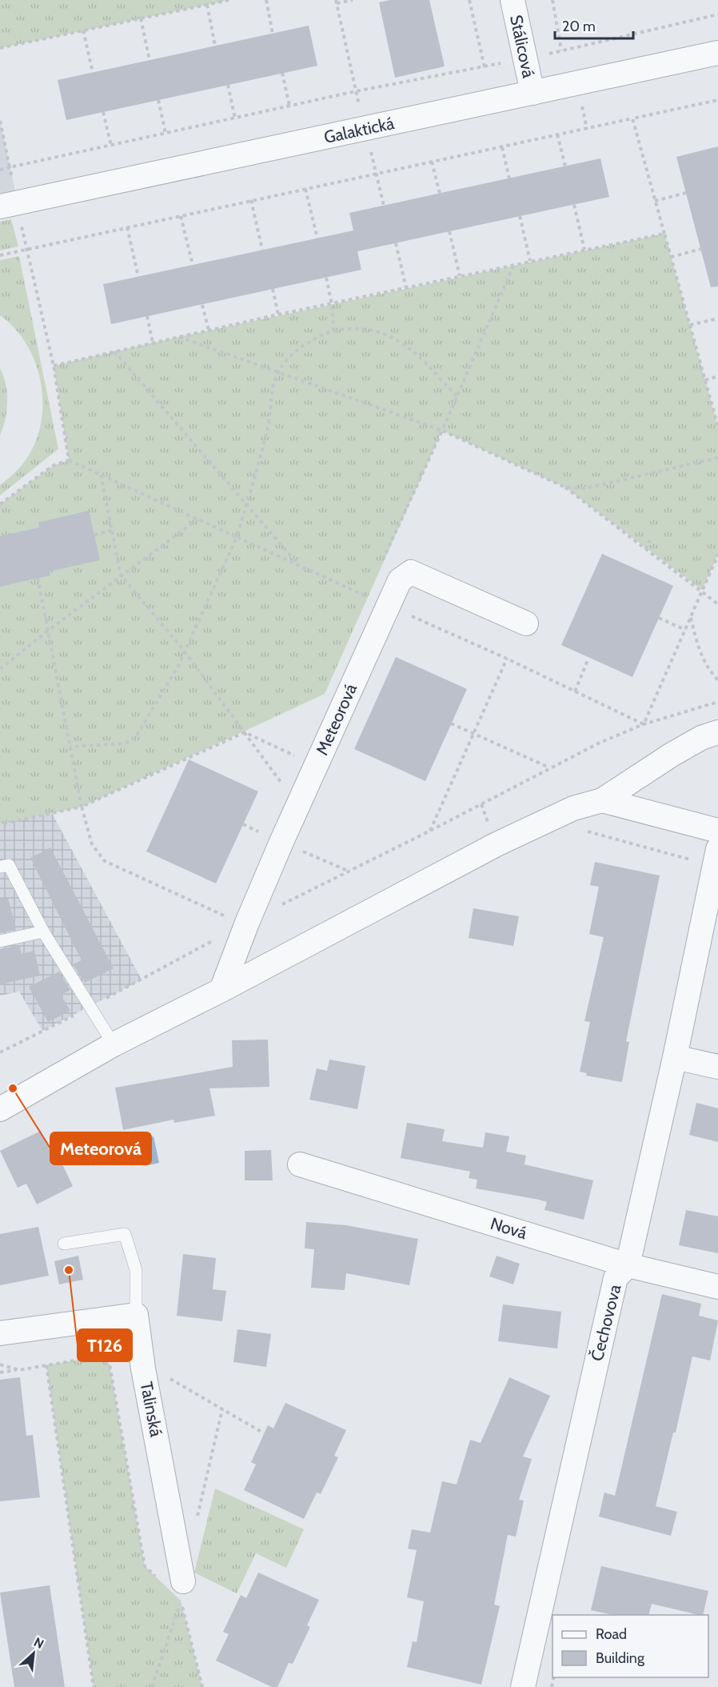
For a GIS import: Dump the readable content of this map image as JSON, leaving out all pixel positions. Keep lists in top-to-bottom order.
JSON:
{
  "streets": {
    "street": [
      "Stálicová",
      "Galaktická",
      "Meteorová",
      "Nová",
      "Čechovova",
      "Talinská"
    ]
  },
  "crossings": [
    ["Stálicová", "Galaktická"],
    ["Nová", "Čechovova"]
  ],
  "places": ["Meteorová", "T126"],
  "legend": ["Road", "Building"],
  "scale_bar": "20 m",
  "north": "top right"
}
